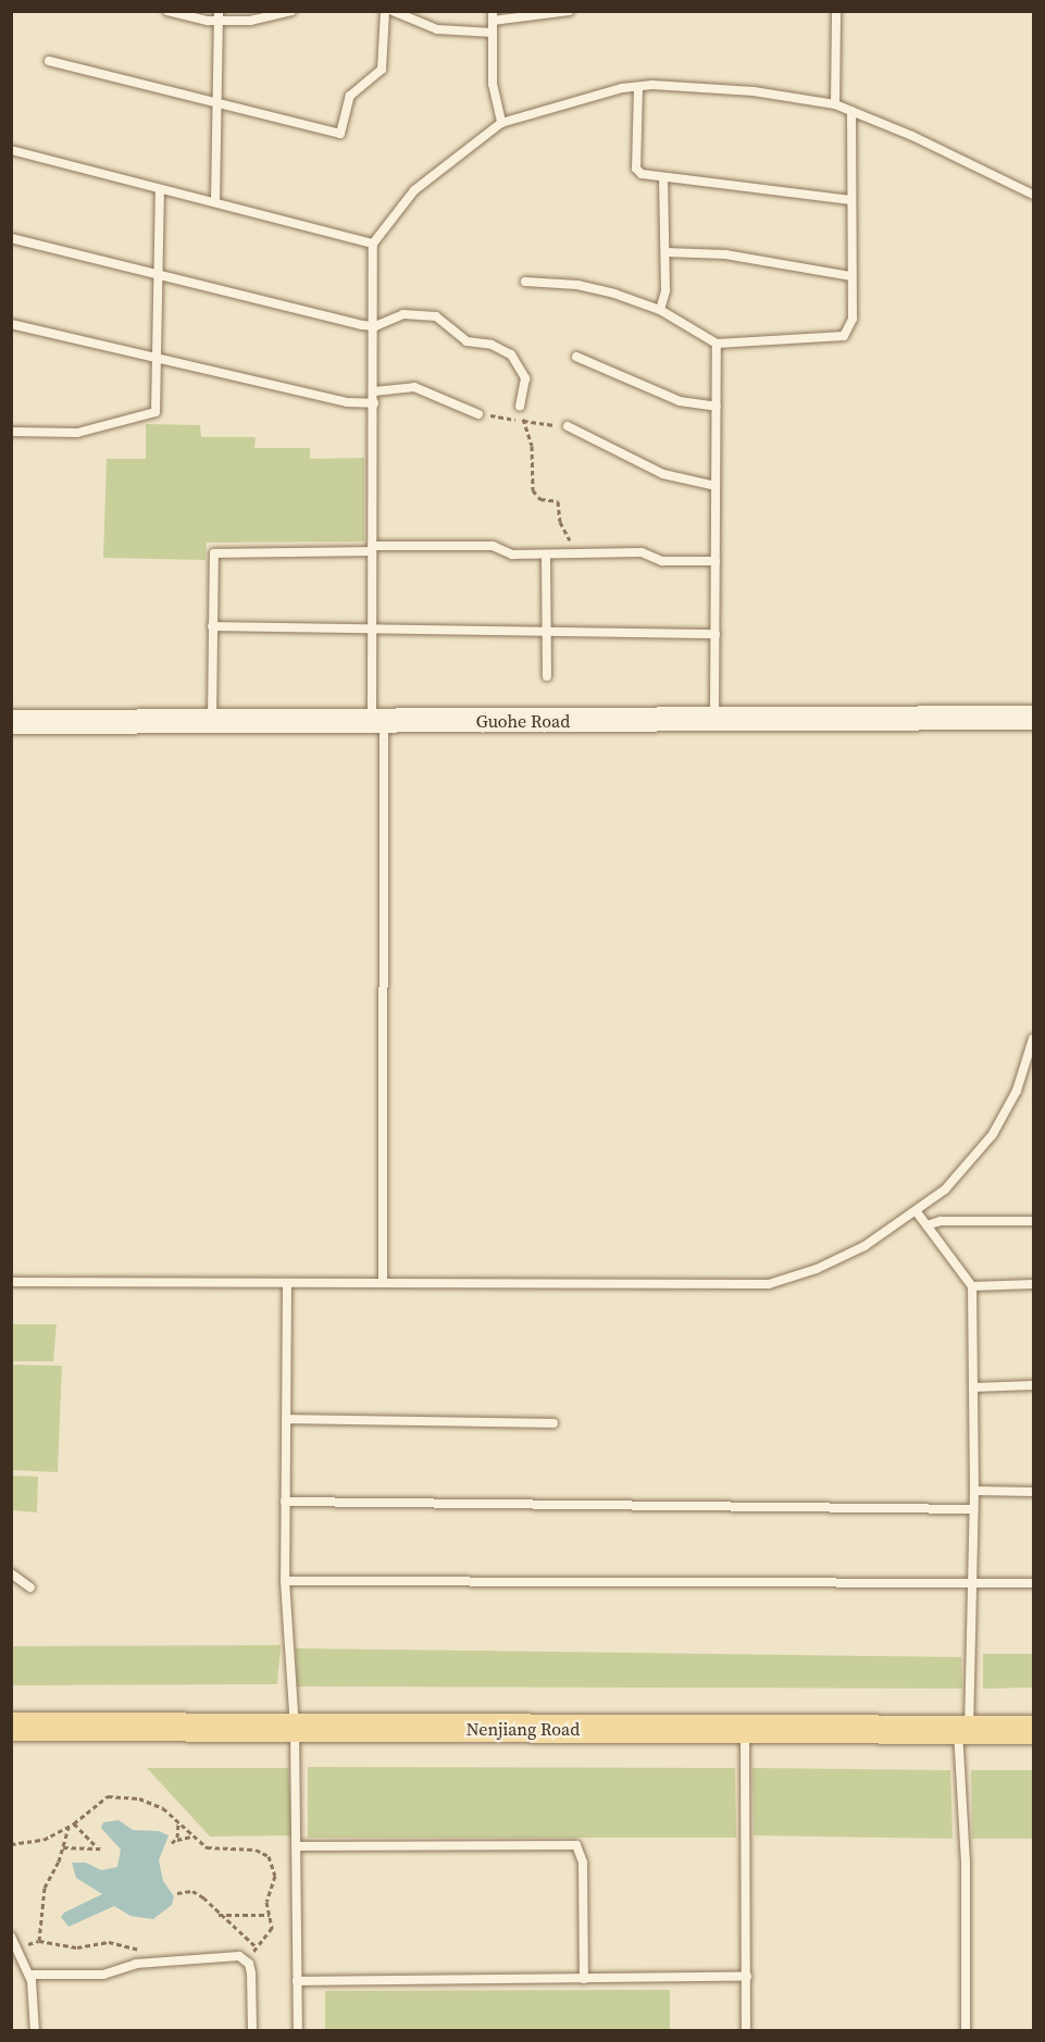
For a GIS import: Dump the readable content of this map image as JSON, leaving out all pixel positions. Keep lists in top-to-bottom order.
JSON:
{
  "streets": {
    "main road": ["Nenjiang Road"],
    "street": ["Guohe Road"]
  }
}
